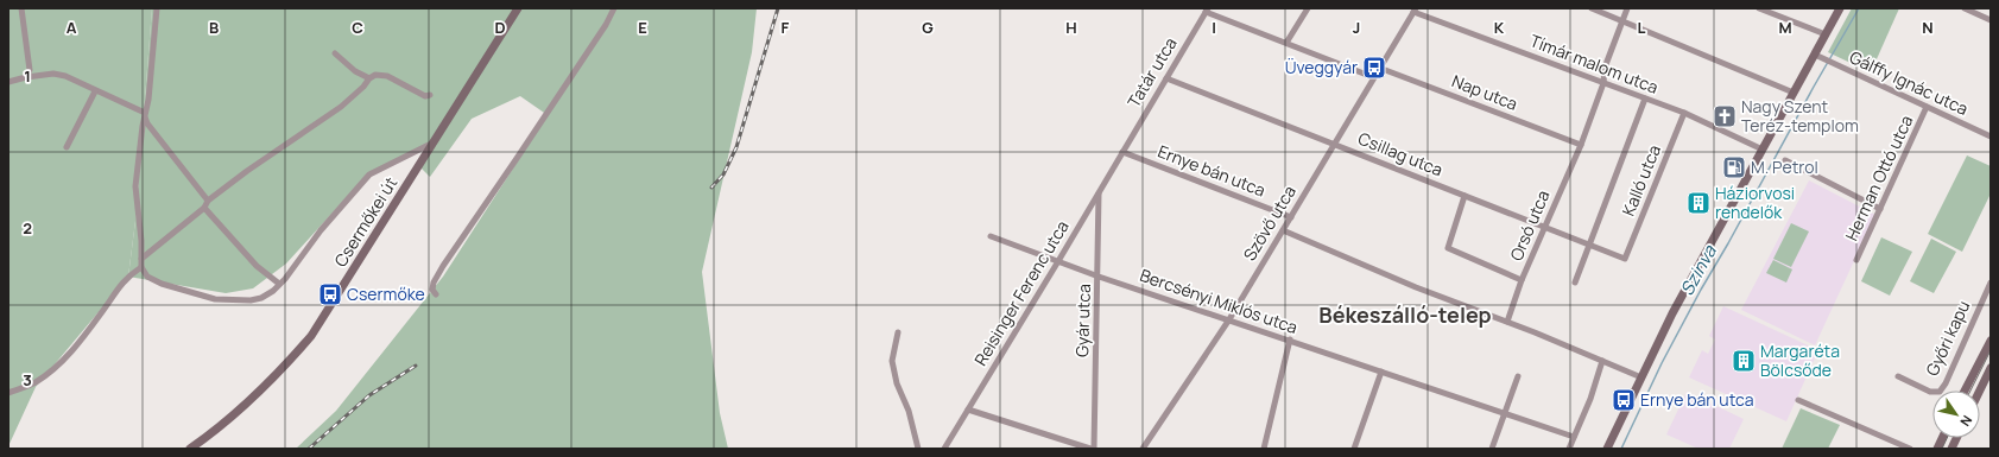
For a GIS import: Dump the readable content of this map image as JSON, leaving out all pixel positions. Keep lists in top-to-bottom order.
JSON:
{
  "streets": {
    "street": [
      "Tímár malom utca",
      "Tatár utca",
      "Gálffy Ignác utca",
      "Nap utca",
      "Csillag utca",
      "Ernye bán utca",
      "Herman Ottó utca",
      "Kalló utca",
      "Csermőkei út",
      "Szövő utca",
      "Orsó utca",
      "Reisinger Ferenc utca",
      "Bercsényi Miklós utca",
      "Gyár utca",
      "Győri kapu"
    ]
  },
  "crossings": [
    ["Tímár malom utca", "Kalló utca"],
    ["Tímár malom utca", "Szövő utca"],
    ["Tímár malom utca", "Orsó utca"],
    ["Tatár utca", "Csillag utca"],
    ["Tatár utca", "Ernye bán utca"],
    ["Tatár utca", "Reisinger Ferenc utca"],
    ["Gálffy Ignác utca", "Herman Ottó utca"],
    ["Nap utca", "Szövő utca"],
    ["Nap utca", "Orsó utca"],
    ["Csillag utca", "Kalló utca"],
    ["Csillag utca", "Szövő utca"],
    ["Csillag utca", "Orsó utca"],
    ["Ernye bán utca", "Szövő utca"],
    ["Ernye bán utca", "Reisinger Ferenc utca"],
    ["Szövő utca", "Bercsényi Miklós utca"],
    ["Reisinger Ferenc utca", "Bercsényi Miklós utca"],
    ["Reisinger Ferenc utca", "Gyár utca"],
    ["Bercsényi Miklós utca", "Gyár utca"]
  ],
  "districts": ["Békeszálló-telep"],
  "water": ["Szinva"],
  "places": {
    "bus stop": ["Üveggyár", "Csermőke", "Ernye bán utca"],
    "church": ["Nagy Szent Teréz-templom"],
    "fuel station": ["M. Petrol"],
    "building": ["Háziorvosi rendelők", "Margaréta Bölcsőde"]
  },
  "north": "bottom right",
  "grid": {
    "columns": [
      "A",
      "B",
      "C",
      "D",
      "E",
      "F",
      "G",
      "H",
      "I",
      "J",
      "K",
      "L",
      "M",
      "N"
    ],
    "rows": ["1", "2", "3"]
  }
}
